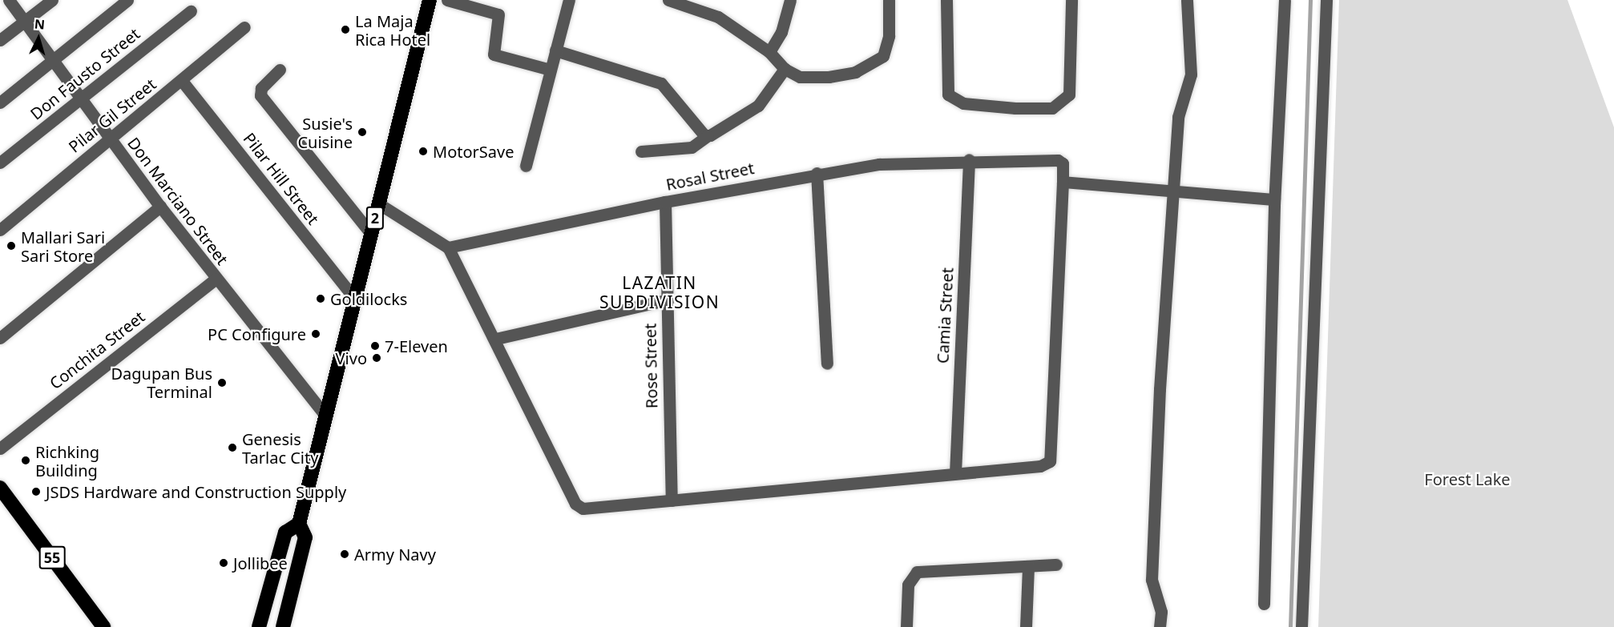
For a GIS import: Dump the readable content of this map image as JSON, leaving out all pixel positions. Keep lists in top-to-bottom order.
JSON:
{
  "streets": {
    "highway": ["2", "55"],
    "street": [
      "Don Fausto Street",
      "Pilar Gil Street",
      "Rosal Street",
      "Pilar Hill Street",
      "Don Marciano Street",
      "Camia Street",
      "Conchita Street",
      "Rose Street"
    ]
  },
  "crossings": [
    ["Don Fausto Street", "Don Marciano Street"],
    ["Pilar Gil Street", "Pilar Hill Street"],
    ["Pilar Gil Street", "Don Marciano Street"],
    ["Rosal Street", "Camia Street"],
    ["Rosal Street", "Rose Street"],
    ["Pilar Hill Street", "2"],
    ["Don Marciano Street", "2"],
    ["Don Marciano Street", "Conchita Street"]
  ],
  "districts": ["LAZATIN SUBDIVISION"],
  "parks": ["Forest Lake"],
  "places": [
    "La Maja Rica Hotel",
    "Susie's Cuisine",
    "MotorSave",
    "Mallari Sari Sari Store",
    "Goldilocks",
    "PC Configure",
    "7-Eleven",
    "Vivo",
    "Dagupan Bus Terminal",
    "Genesis Tarlac City",
    "Richking Building",
    "JSDS Hardware and Construction Supply",
    "Army Navy",
    "Jollibee"
  ],
  "north": "top"
}
